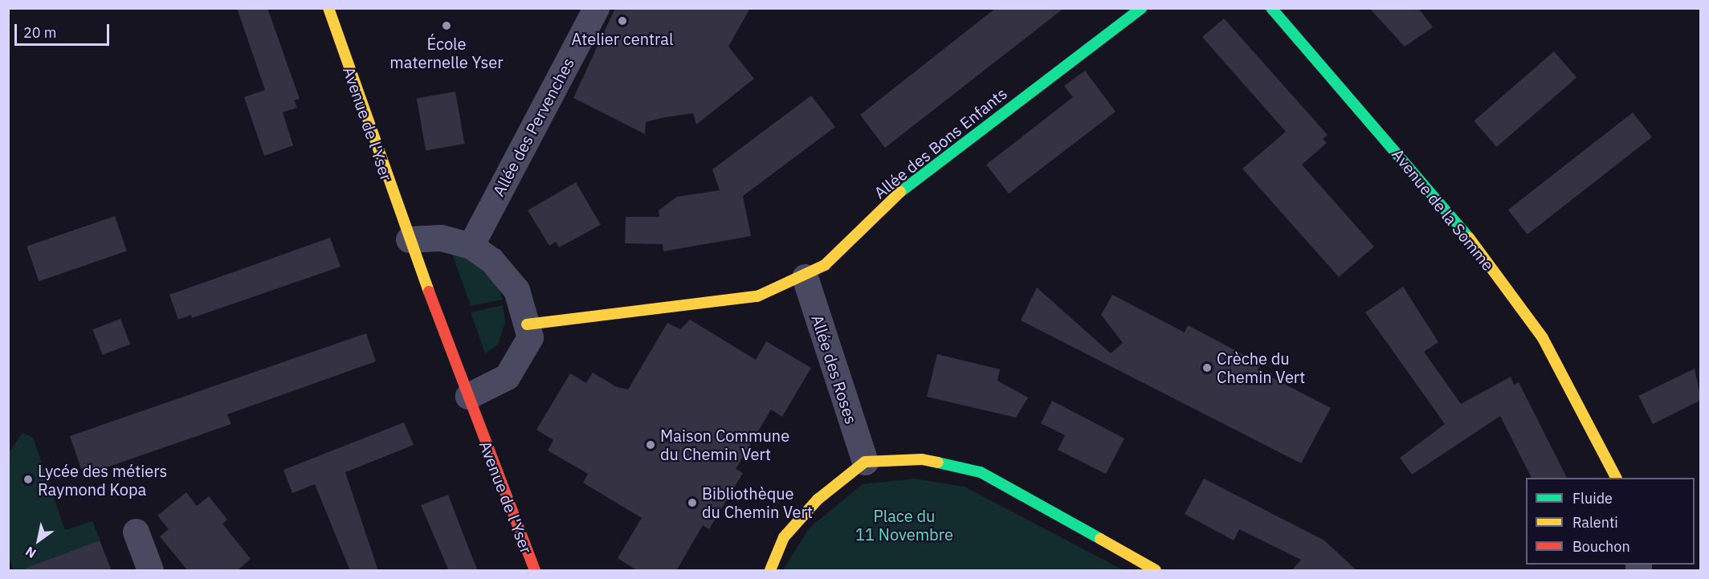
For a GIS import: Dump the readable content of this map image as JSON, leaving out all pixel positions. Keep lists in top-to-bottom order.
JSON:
{
  "streets": {
    "street": [
      "Avenue de l'Yser",
      "Allée des Pervenches",
      "Allée des Bons Enfants",
      "Avenue de la Somme",
      "Allée des Roses"
    ]
  },
  "crossings": [
    ["Allée des Bons Enfants", "Allée des Roses"]
  ],
  "parks": ["Place du 11 Novembre"],
  "places": [
    "Atelier central",
    "École maternelle Yser",
    "Crèche du Chemin Vert",
    "Maison Commune du Chemin Vert",
    "Lycée des métiers Raymond Kopa",
    "Bibliothèque du Chemin Vert"
  ],
  "legend": ["Fluide", "Ralenti", "Bouchon"],
  "scale_bar": "20 m",
  "north": "bottom left"
}
